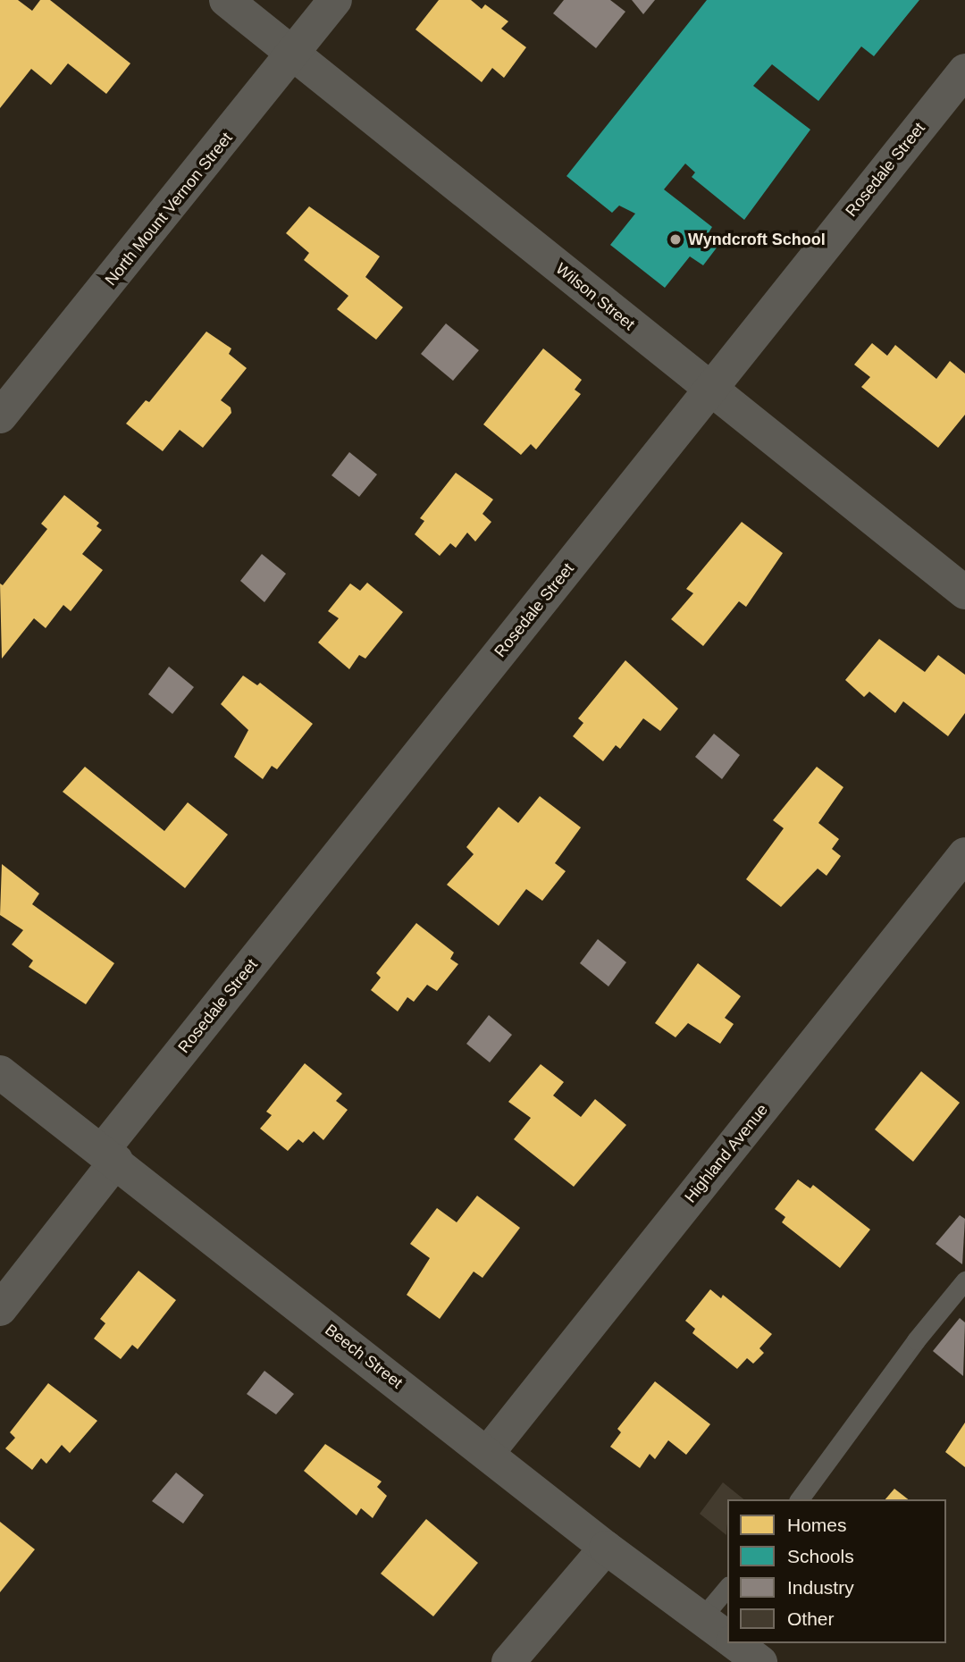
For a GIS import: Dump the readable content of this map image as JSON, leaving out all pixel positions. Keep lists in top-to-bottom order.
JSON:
{
  "streets": {
    "street": [
      "Rosedale Street",
      "North Mount Vernon Street",
      "Wilson Street",
      "Highland Avenue",
      "Beech Street"
    ]
  },
  "crossings": [
    ["Rosedale Street", "Wilson Street"],
    ["Rosedale Street", "Beech Street"],
    ["North Mount Vernon Street", "Wilson Street"],
    ["Highland Avenue", "Beech Street"]
  ],
  "places": ["Wyndcroft School"],
  "legend": [
    "Homes",
    "Schools",
    "Industry",
    "Other"
  ]
}
